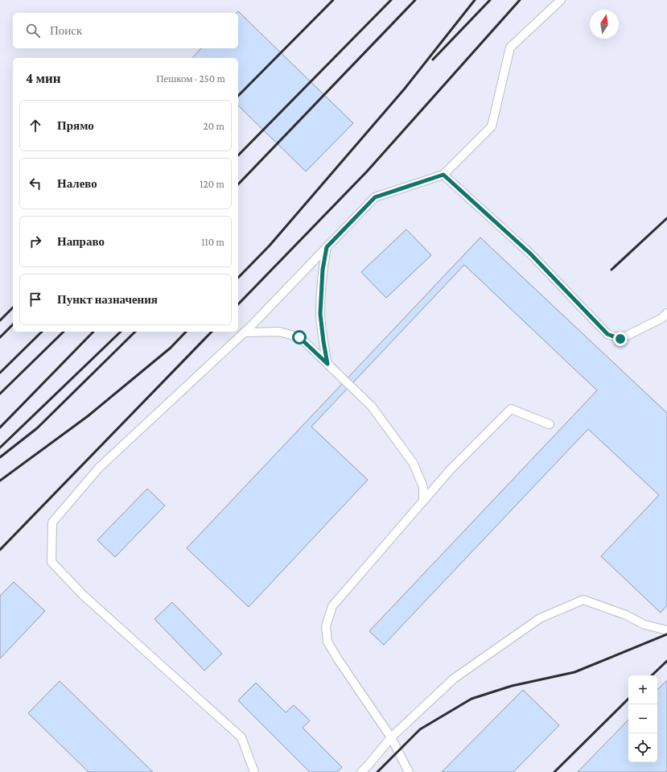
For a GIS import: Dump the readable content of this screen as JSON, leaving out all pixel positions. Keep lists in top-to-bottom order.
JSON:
{
  "north": "top",
  "page": {
    "search": "Поиск",
    "heading": ["4 мин", "Пешком · 250 m"],
    "list": [
      ["Прямо", "20 m"],
      ["Налево", "120 m"],
      ["Направо", "110 m"],
      "Пункт назначения"
    ],
    "map_buttons": ["+", "−"]
  }
}
